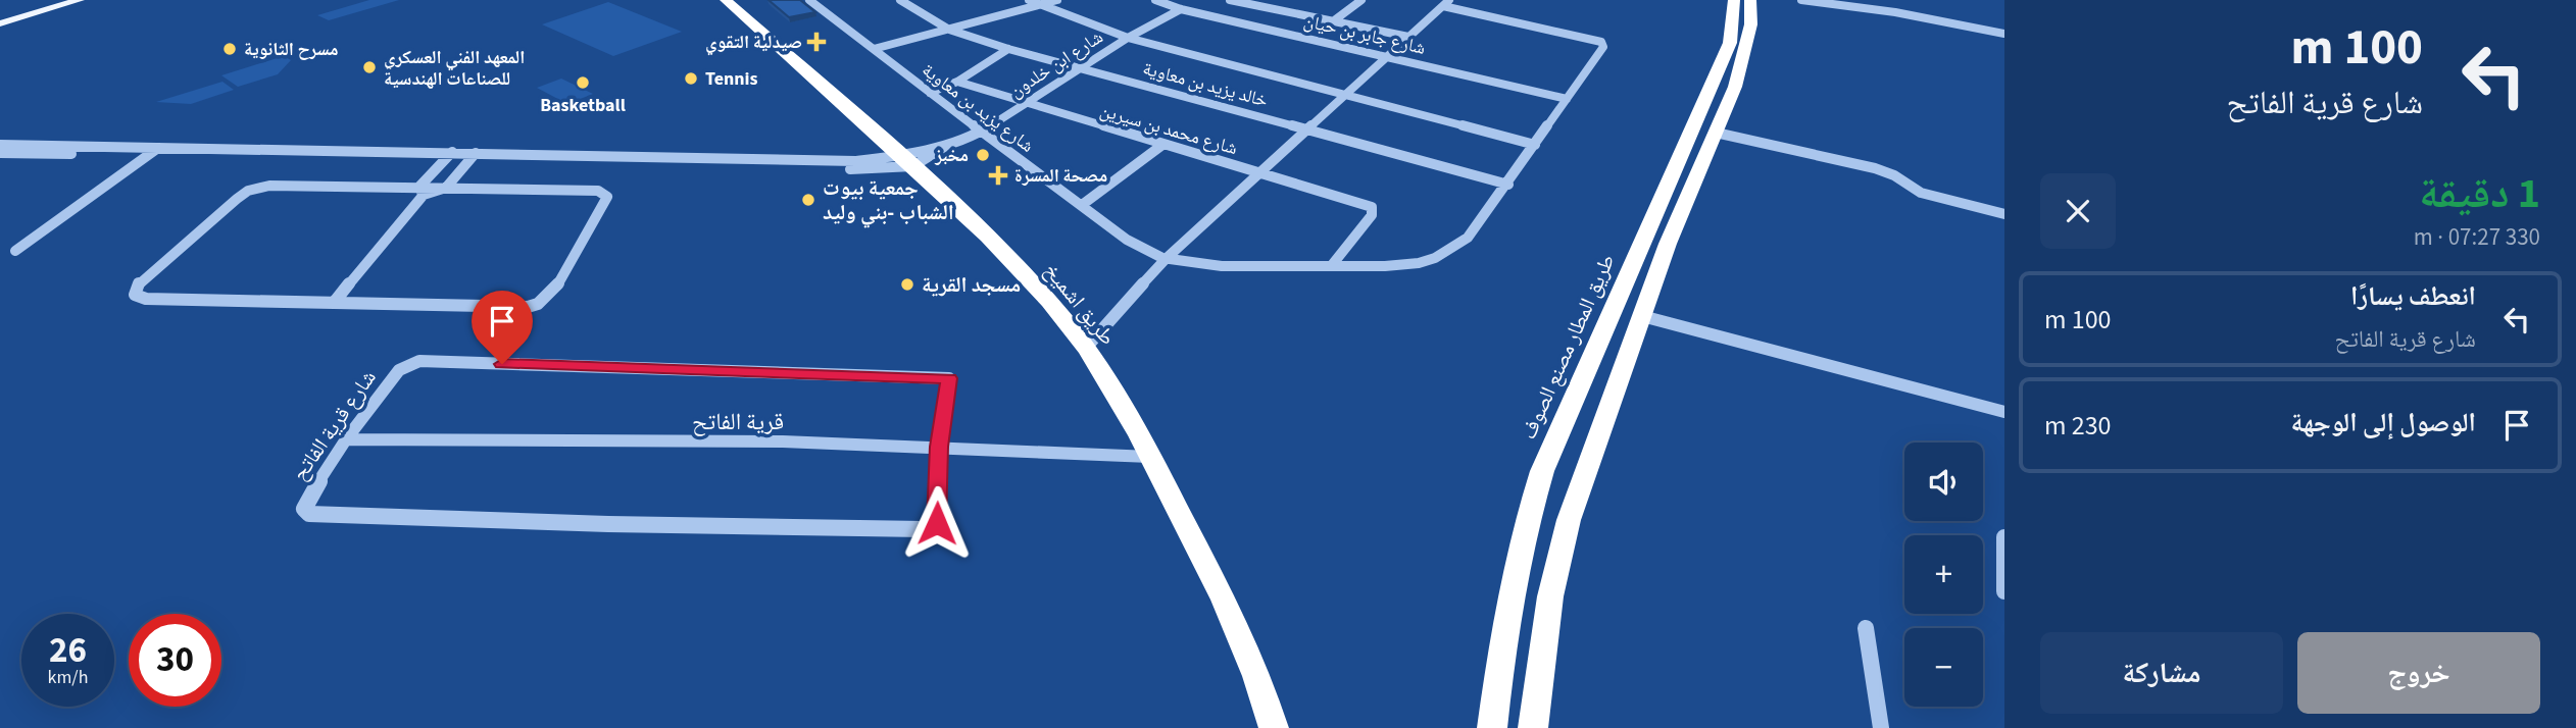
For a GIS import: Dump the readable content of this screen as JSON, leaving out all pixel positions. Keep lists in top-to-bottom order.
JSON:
{
  "streets": {
    "highway": ["طريق اشميخ", "طريق المطار مصنع الصوف"],
    "street": [
      "شارع جابر بن حيان",
      "شارع ابن خلدون",
      "خالد يزيد بن معاوية",
      "شارع يزيد بن معاوية",
      "شارع محمد بن سيرين",
      "شارع قرية الفاتح"
    ]
  },
  "crossings": [
    ["شارع جابر بن حيان", "شارع ابن خلدون"],
    ["شارع جابر بن حيان", "شارع يزيد بن معاوية"],
    ["شارع ابن خلدون", "خالد يزيد بن معاوية"],
    ["شارع ابن خلدون", "شارع يزيد بن معاوية"],
    ["شارع ابن خلدون", "شارع محمد بن سيرين"],
    ["خالد يزيد بن معاوية", "شارع يزيد بن معاوية"],
    ["شارع يزيد بن معاوية", "شارع محمد بن سيرين"]
  ],
  "districts": ["قرية الفاتح"],
  "places": {
    "health": ["صيدلية التقوي", "مصحة المسرة"],
    "other": [
      "مسرح الثانوية",
      "المعهد الفني العسكري للصناعات الهندسية",
      "Tennis",
      "Basketball",
      "مخبز",
      "جمعية بيوت الشباب -بني وليد",
      "مسجد القرية"
    ]
  },
  "page": {
    "turn": ["100 m", "شارع قرية الفاتح"],
    "heading": ["1 دقيقة", "330 m · 07:27"],
    "list": [
      {
        "name": "انعطف يسارًا",
        "note": "شارع قرية الفاتح",
        "value": "100 m"
      },
      {
        "name": "الوصول إلى الوجهة",
        "value": "230 m"
      }
    ],
    "map_buttons": ["+", "−"],
    "speed": "26 km/h",
    "limit": "30",
    "buttons": ["خروج", "مشاركة"]
  }
}
